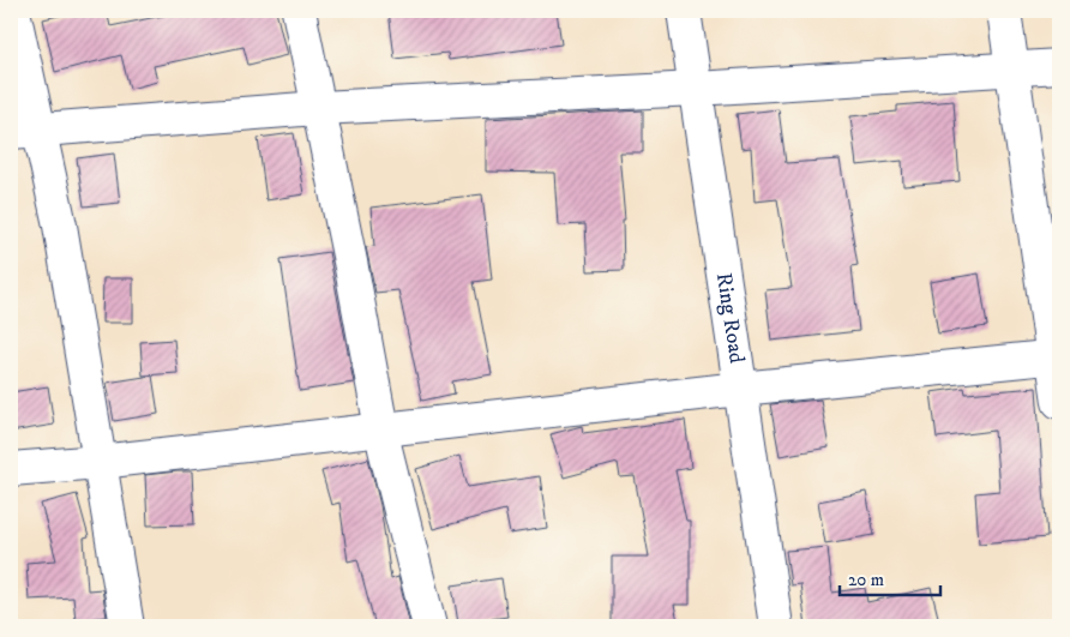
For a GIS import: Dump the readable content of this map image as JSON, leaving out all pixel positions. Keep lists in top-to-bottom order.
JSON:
{
  "streets": {
    "street": ["Ring Road"]
  },
  "scale_bar": "20 m"
}
